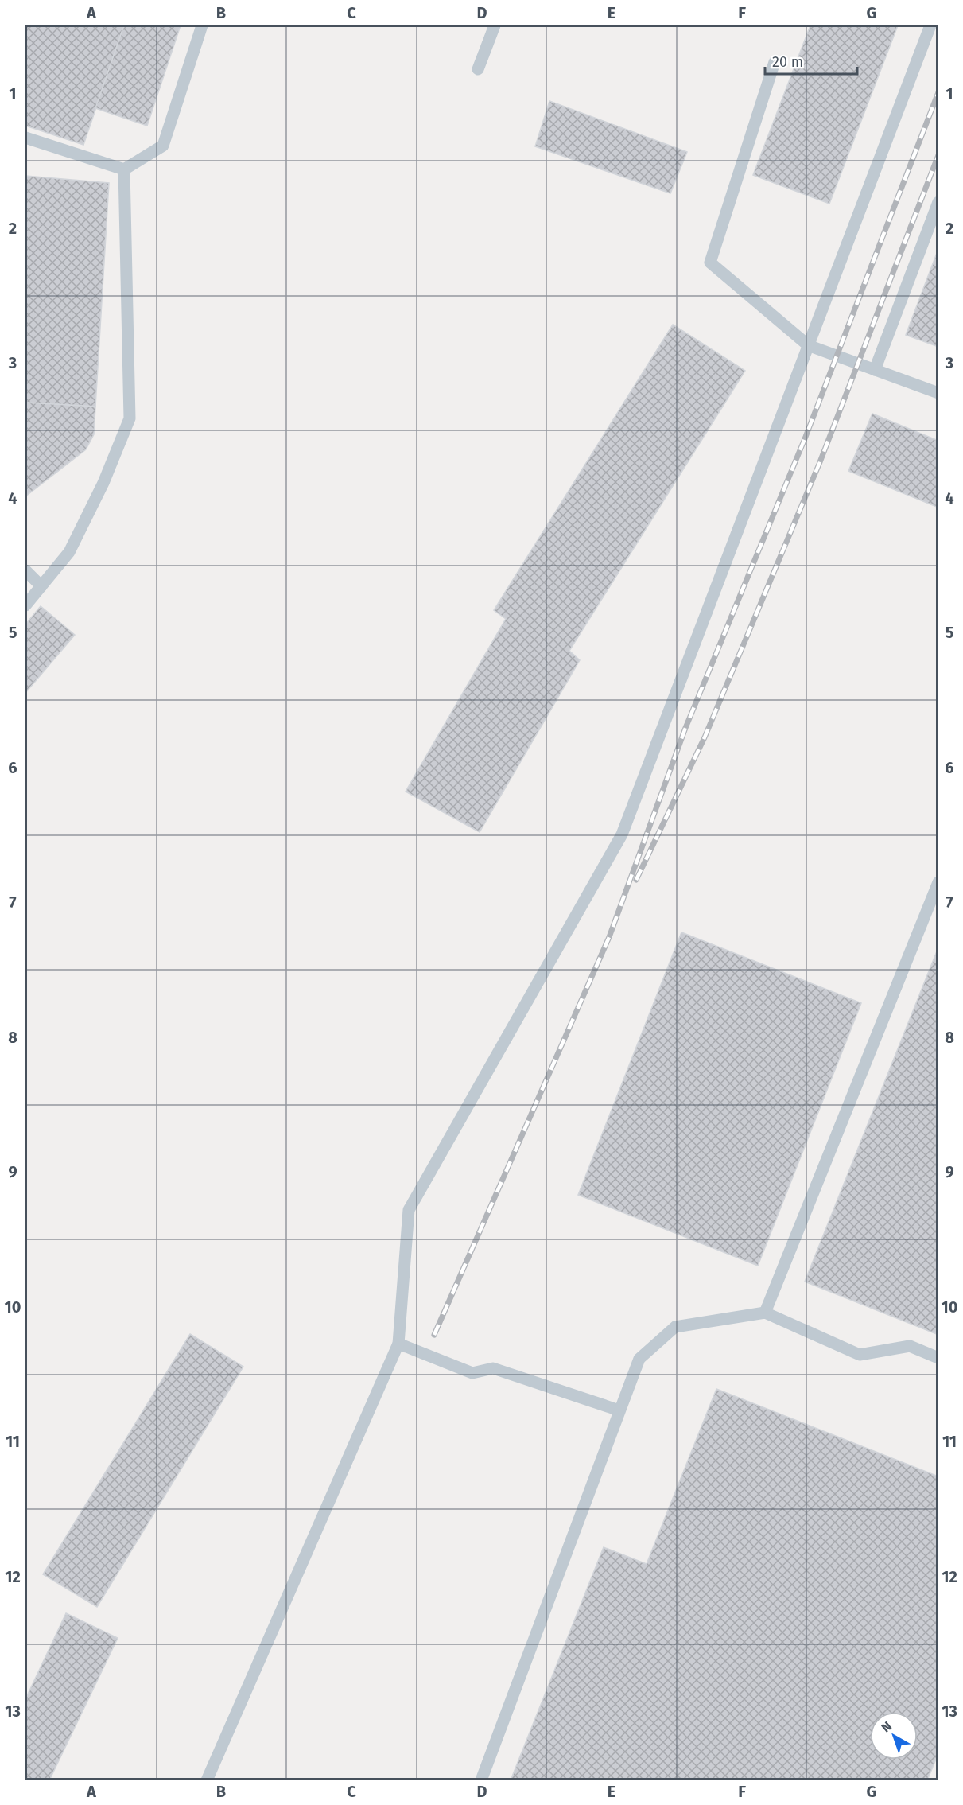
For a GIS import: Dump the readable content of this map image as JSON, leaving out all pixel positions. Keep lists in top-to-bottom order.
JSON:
{
  "scale_bar": "20 m",
  "north": "top left",
  "grid": {
    "columns": [
      "A",
      "B",
      "C",
      "D",
      "E",
      "F",
      "G"
    ],
    "rows": [
      "1",
      "2",
      "3",
      "4",
      "5",
      "6",
      "7",
      "8",
      "9",
      "10",
      "11",
      "12",
      "13"
    ]
  }
}
